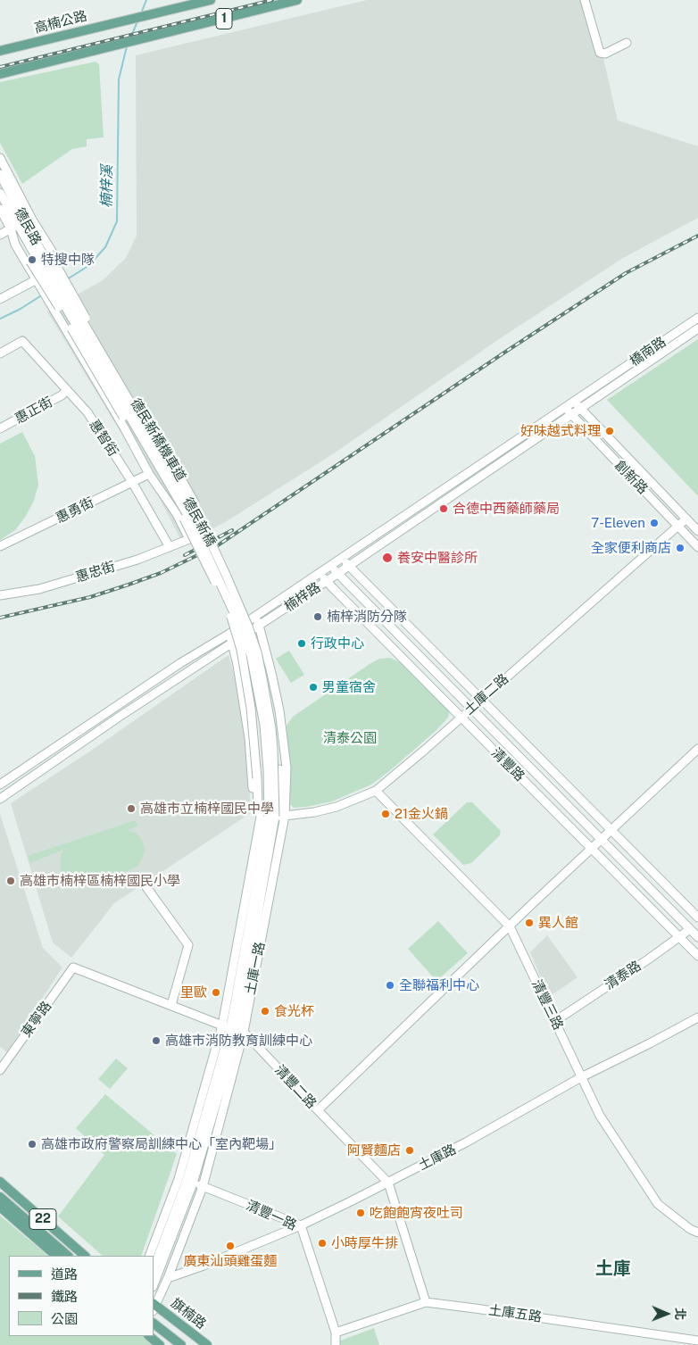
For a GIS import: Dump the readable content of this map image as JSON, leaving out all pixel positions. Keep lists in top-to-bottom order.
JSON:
{
  "streets": {
    "main road": [
      "1",
      "高楠公路",
      "22",
      "旗楠路"
    ],
    "street": [
      "德民路",
      "橋南路",
      "惠正街",
      "惠智街",
      "德民新橋機車道",
      "創新路",
      "惠勇街",
      "德民新橋",
      "惠忠街",
      "楠梓路",
      "土庫二路",
      "清豐路",
      "土庫一路",
      "清泰路",
      "清豐三路",
      "東寧路",
      "清豐二路",
      "土庫路",
      "清豐一路",
      "土庫五路"
    ]
  },
  "crossings": [
    ["德民路", "德民新橋機車道"],
    ["德民路", "德民新橋"],
    ["橋南路", "楠梓路"],
    ["惠正街", "惠智街"],
    ["惠智街", "惠勇街"],
    ["惠智街", "惠忠街"],
    ["德民新橋機車道", "德民新橋"],
    ["德民新橋機車道", "土庫二路"],
    ["德民新橋機車道", "土庫一路"],
    ["創新路", "楠梓路"],
    ["創新路", "土庫二路"],
    ["惠勇街", "惠忠街"],
    ["德民新橋", "土庫二路"],
    ["德民新橋", "土庫一路"],
    ["楠梓路", "清豐路"],
    ["楠梓路", "土庫一路"],
    ["土庫二路", "清豐路"],
    ["土庫二路", "土庫一路"],
    ["土庫二路", "清豐三路"],
    ["清豐路", "清泰路"],
    ["土庫一路", "清豐二路"],
    ["土庫一路", "土庫路"],
    ["土庫一路", "清豐一路"],
    ["土庫一路", "旗楠路"],
    ["清泰路", "清豐三路"],
    ["清豐三路", "土庫路"],
    ["東寧路", "清豐二路"],
    ["清豐二路", "土庫路"],
    ["清豐二路", "土庫五路"],
    ["土庫路", "清豐一路"],
    ["清豐一路", "土庫五路"]
  ],
  "districts": ["土庫"],
  "water": ["楠梓溪"],
  "parks": ["清泰公園"],
  "places": [
    "特搜中隊",
    "好味越式料理",
    "合德中西藥師藥局",
    "7-Eleven",
    "全家便利商店",
    "養安中醫診所",
    "楠梓消防分隊",
    "行政中心",
    "男童宿舍",
    "高雄市立楠梓國民中學",
    "21金火鍋",
    "高雄市楠梓區楠梓國民小學",
    "異人館",
    "全聯福利中心",
    "里歐",
    "食光杯",
    "高雄市消防教育訓練中心",
    "高雄市政府警察局訓練中心「室內靶場」",
    "阿賢麵店",
    "吃飽飽宵夜吐司",
    "小時厚牛排",
    "廣東汕頭雞蛋麵"
  ],
  "legend": ["道路", "鐵路", "公園"],
  "north": "right"
}
